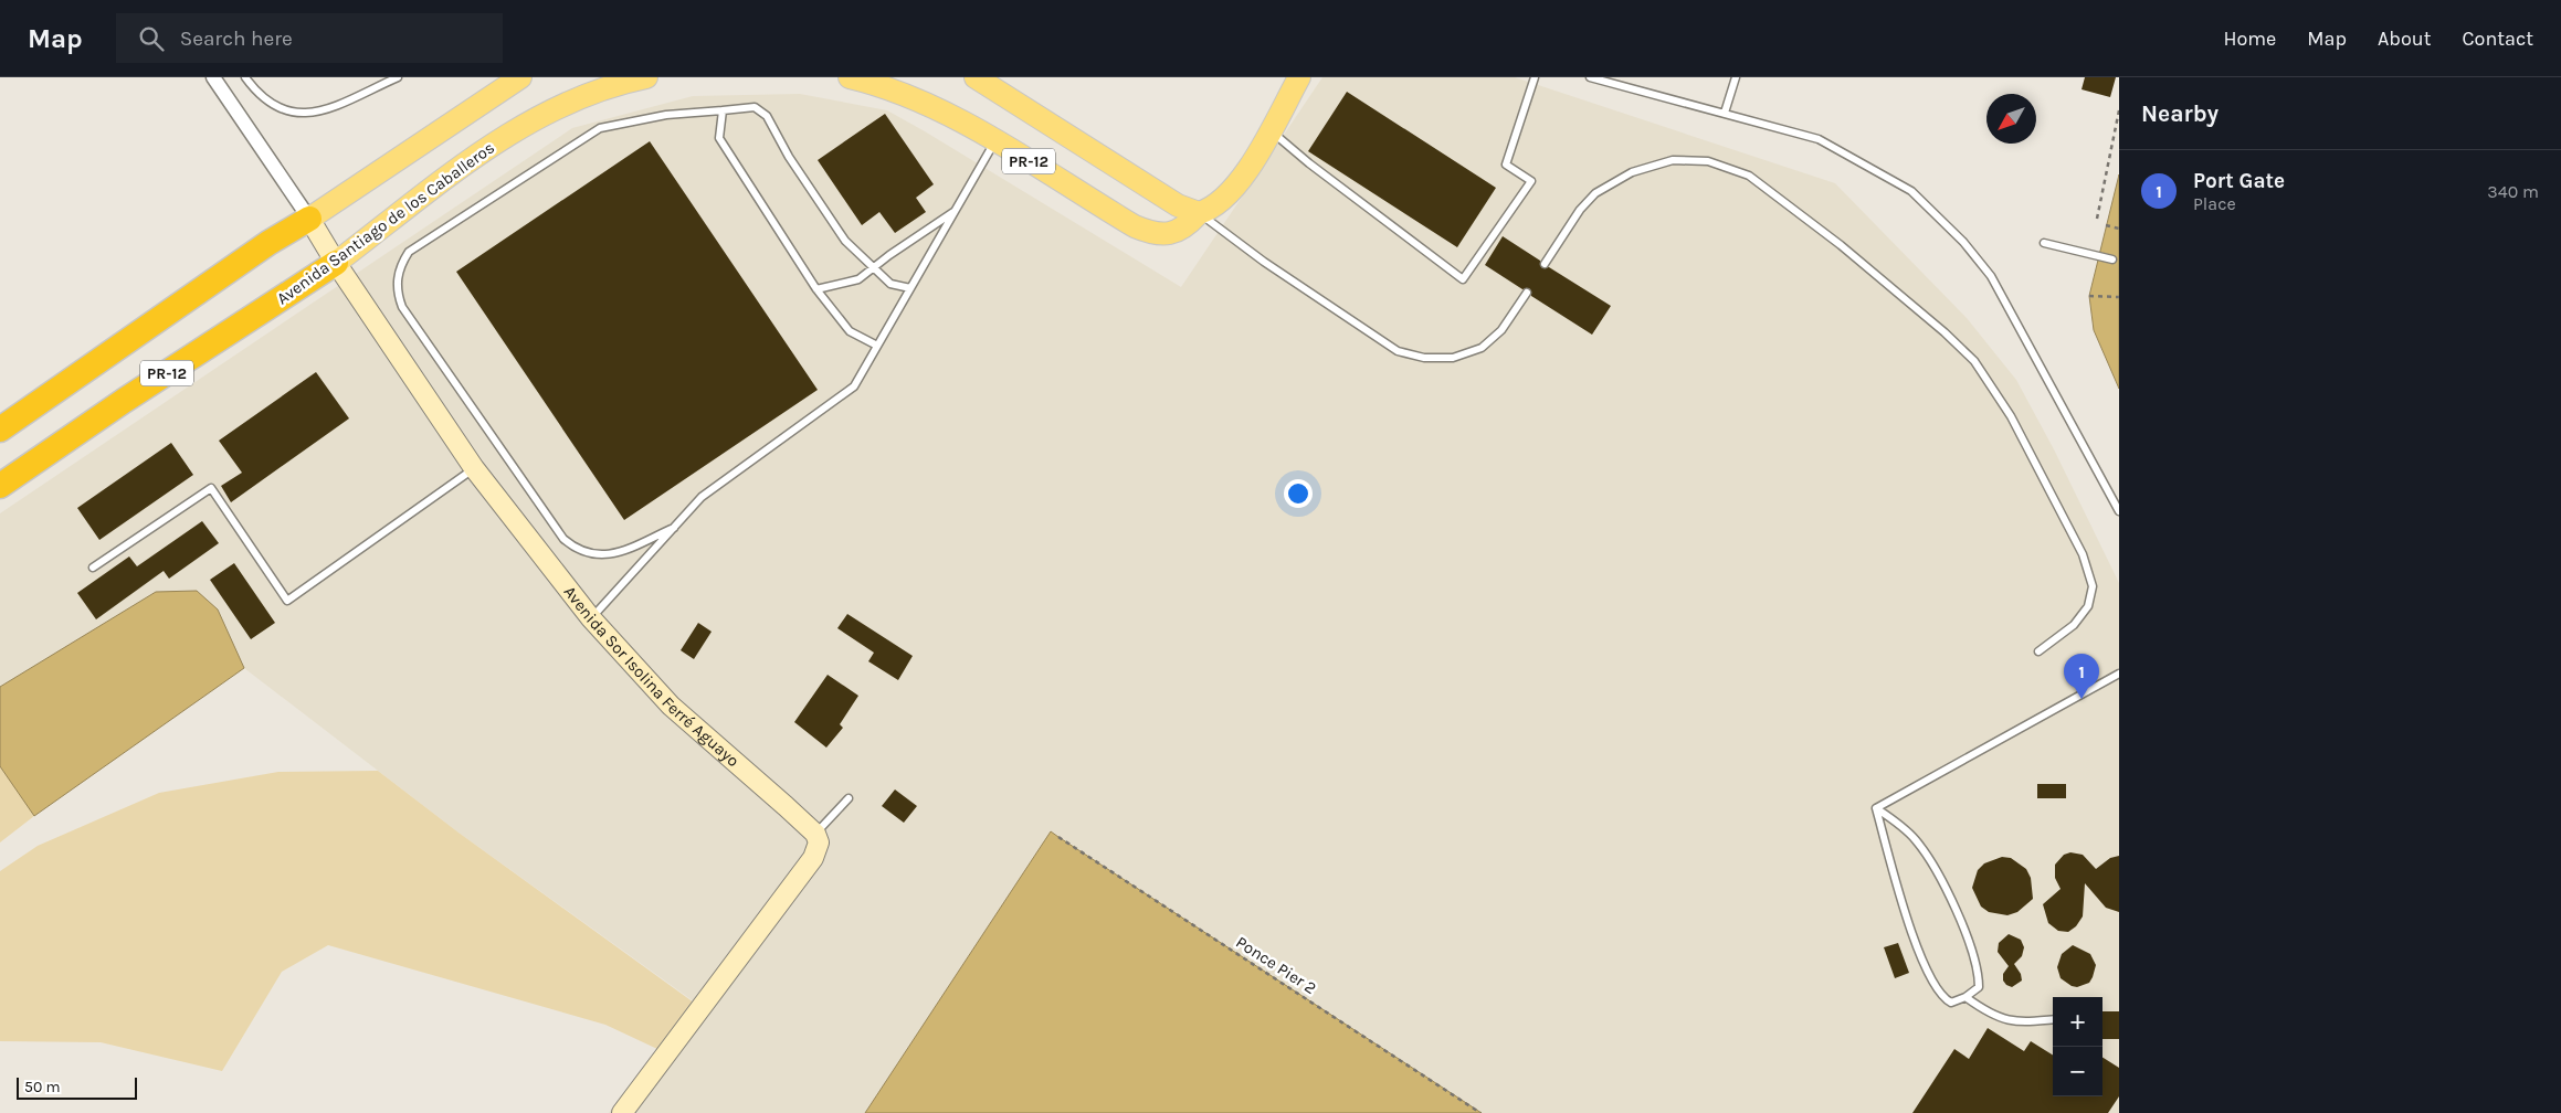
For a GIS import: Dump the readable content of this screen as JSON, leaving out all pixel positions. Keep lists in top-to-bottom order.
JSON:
{
  "streets": {
    "highway": ["PR-12", "Avenida Santiago de los Caballeros"],
    "street": ["Avenida Sor Isolina Ferré Aguayo"],
    "path": ["Ponce Pier 2"]
  },
  "crossings": [
    ["PR-12", "Avenida Sor Isolina Ferré Aguayo"],
    ["Avenida Santiago de los Caballeros", "Avenida Sor Isolina Ferré Aguayo"]
  ],
  "scale_bar": "50 m",
  "north": "bottom left",
  "page": {
    "header": "Map",
    "search": "Search here",
    "nav": [
      "Home",
      "Map",
      "About",
      "Contact"
    ],
    "heading": "Nearby",
    "list": [
      {
        "mark": "1",
        "name": "Port Gate",
        "note": "Place",
        "value": "340 m"
      }
    ],
    "pins": "1",
    "map_buttons": ["+", "−"],
    "scale": "50 m"
  }
}
